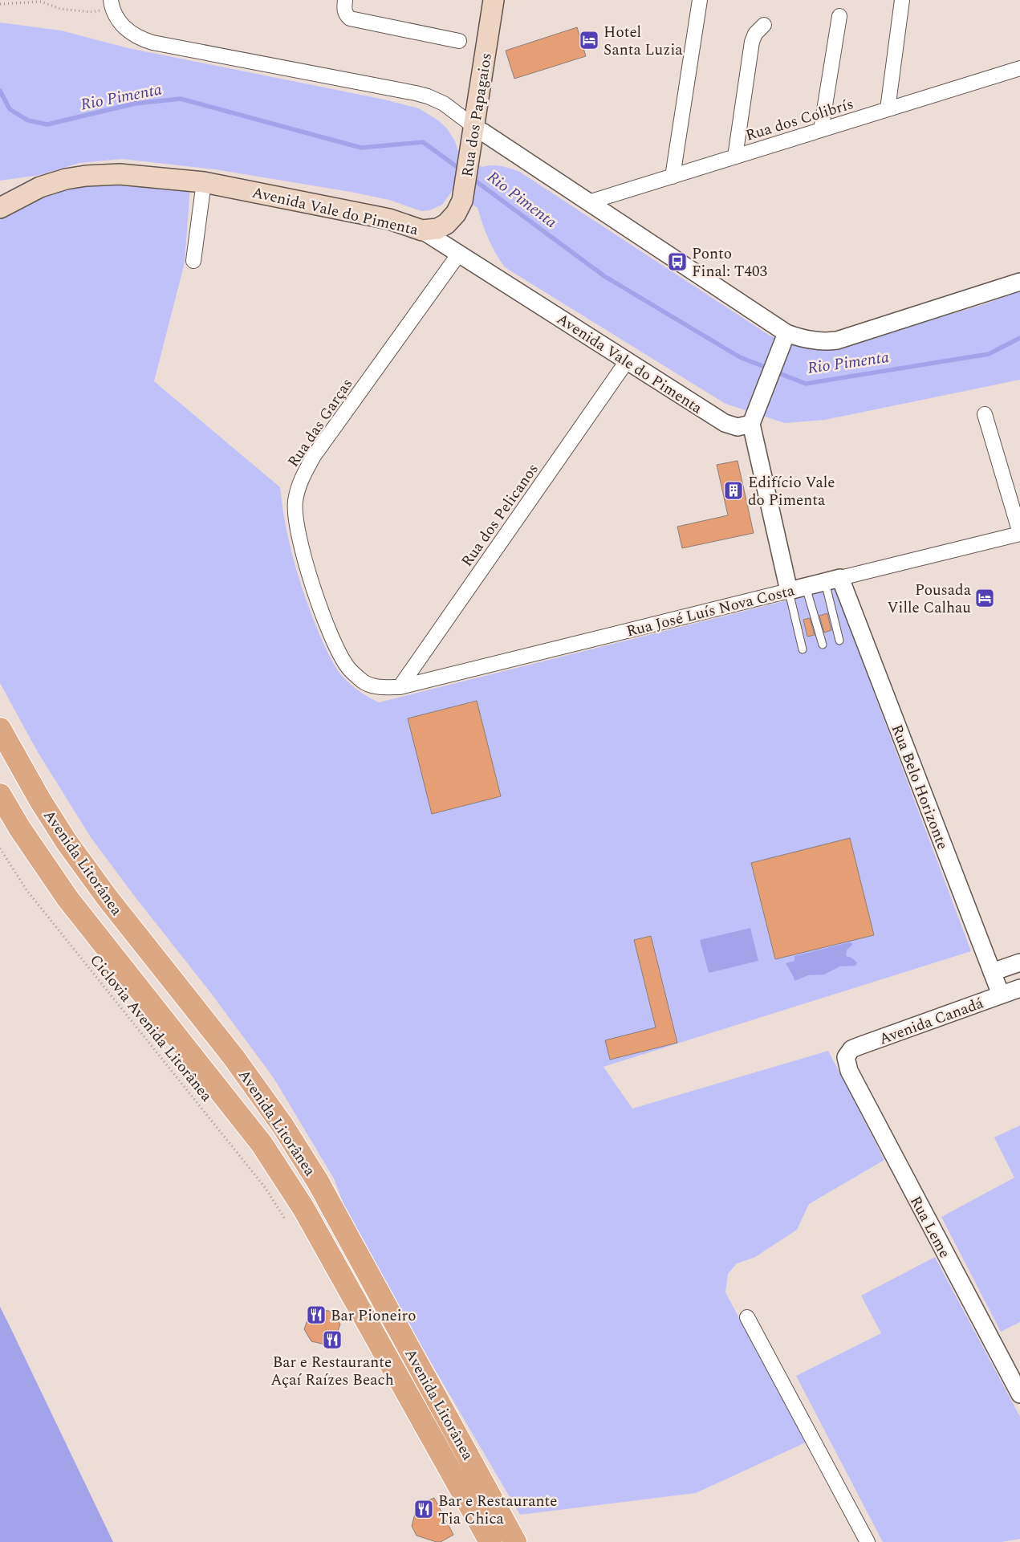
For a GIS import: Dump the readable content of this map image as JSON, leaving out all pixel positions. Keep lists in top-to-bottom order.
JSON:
{
  "streets": {
    "main road": ["Rua dos Papagaios", "Avenida Vale do Pimenta", "Avenida Litorânea"],
    "street": [
      "Rua dos Colibrís",
      "Rua das Garças",
      "Rua dos Pelicanos",
      "Rua José Luís Nova Costa",
      "Rua Belo Horizonte",
      "Avenida Canadá",
      "Rua Leme"
    ],
    "path": ["Ciclovia Avenida Litorânea"]
  },
  "crossings": [
    ["Rua dos Papagaios", "Avenida Vale do Pimenta"],
    ["Avenida Vale do Pimenta", "Rua das Garças"],
    ["Avenida Vale do Pimenta", "Rua dos Pelicanos"],
    ["Rua das Garças", "Rua dos Pelicanos"],
    ["Rua das Garças", "Rua José Luís Nova Costa"],
    ["Rua dos Pelicanos", "Rua José Luís Nova Costa"],
    ["Rua José Luís Nova Costa", "Rua Belo Horizonte"],
    ["Rua Belo Horizonte", "Avenida Canadá"],
    ["Avenida Litorânea", "Ciclovia Avenida Litorânea"],
    ["Avenida Canadá", "Rua Leme"]
  ],
  "water": ["Rio Pimenta"],
  "places": {
    "hotel": ["Hotel Santa Luzia", "Pousada Ville Calhau"],
    "bus stop": ["Ponto Final: T403"],
    "building": ["Edifício Vale do Pimenta"],
    "restaurant": ["Bar Pioneiro", "Bar e Restaurante Açaí Raízes Beach", "Bar e Restaurante Tia Chica"]
  }
}
